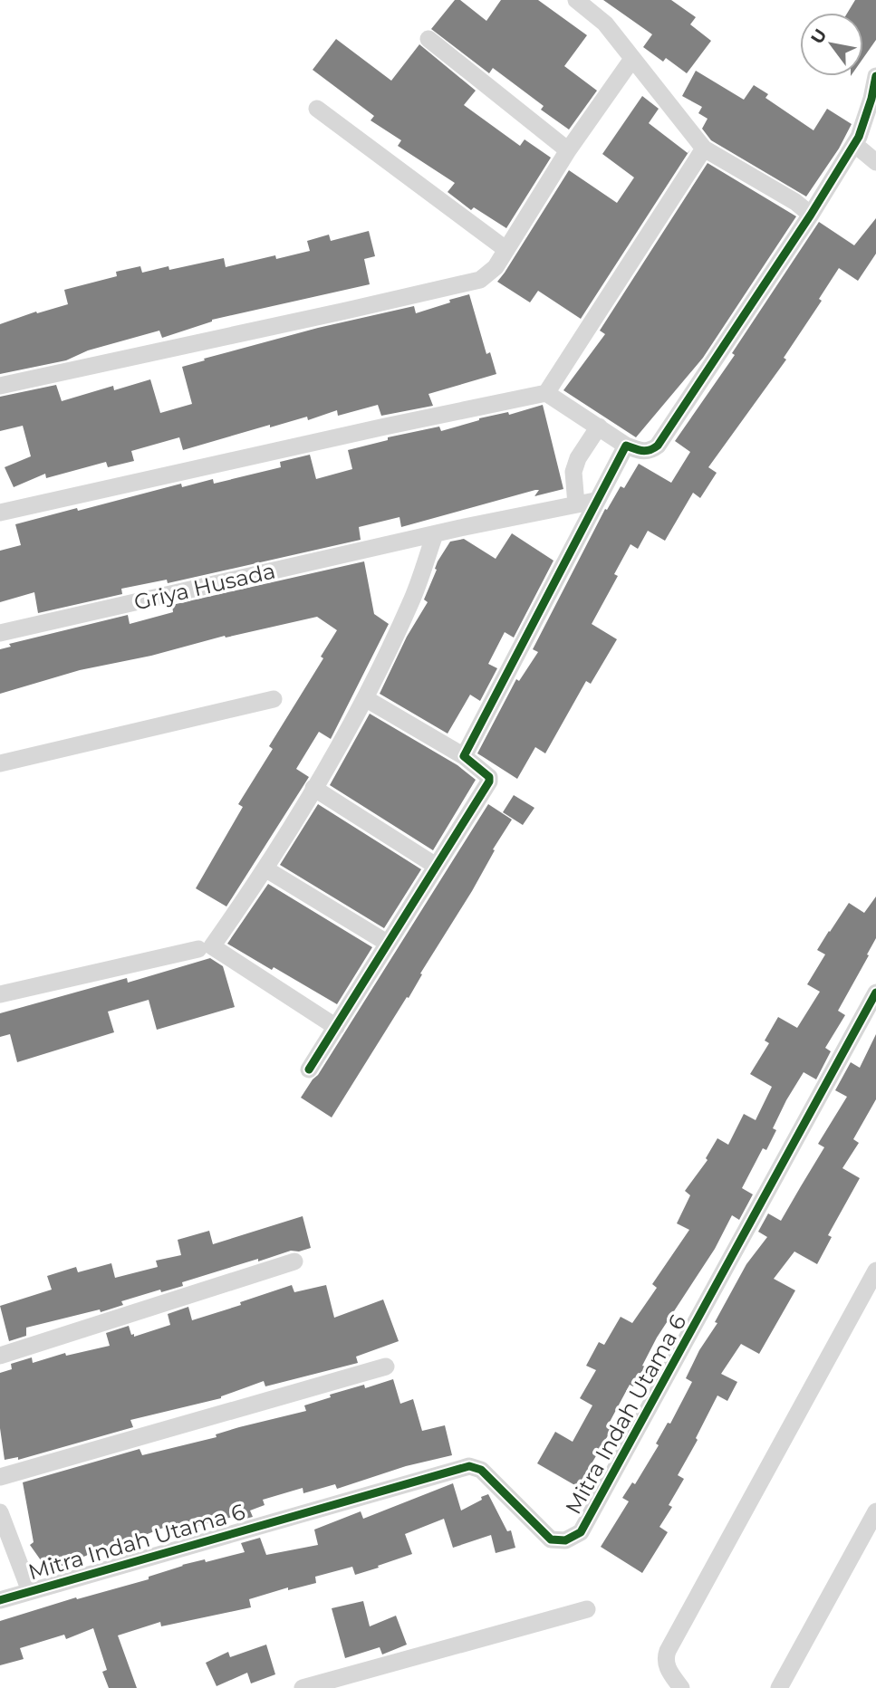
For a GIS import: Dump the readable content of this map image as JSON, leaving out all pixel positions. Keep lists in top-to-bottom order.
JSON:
{
  "streets": {
    "street": ["Griya Husada", "Mitra Indah Utama 6"]
  },
  "north": "top left"
}
